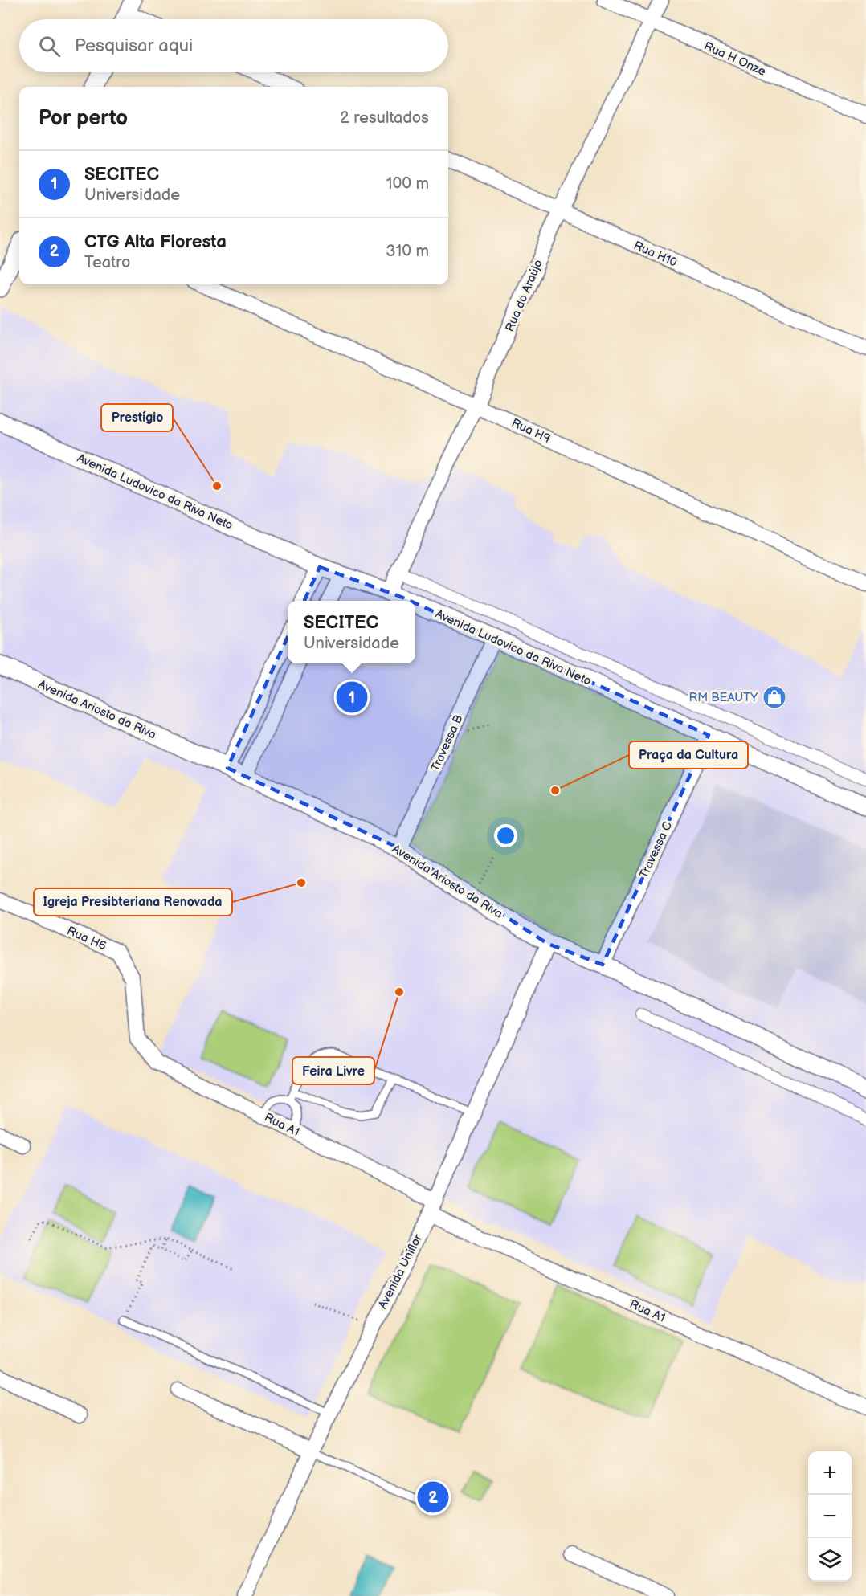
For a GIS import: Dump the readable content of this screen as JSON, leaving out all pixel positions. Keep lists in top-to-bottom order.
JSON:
{
  "streets": {
    "street": [
      "Rua H Onze",
      "Rua H10",
      "Rua do Araújo",
      "Rua H9",
      "Avenida Ludovico da Riva Neto",
      "Avenida Ariosto da Riva",
      "Travessa B",
      "Travessa C",
      "Rua H6",
      "Rua A1",
      "Avenida Uniflor"
    ]
  },
  "crossings": [
    ["Rua H Onze", "Rua do Araújo"],
    ["Rua H10", "Rua do Araújo"],
    ["Rua do Araújo", "Rua H9"],
    ["Rua do Araújo", "Avenida Ludovico da Riva Neto"],
    ["Avenida Ludovico da Riva Neto", "Travessa B"],
    ["Avenida Ludovico da Riva Neto", "Travessa C"],
    ["Avenida Ariosto da Riva", "Travessa B"],
    ["Avenida Ariosto da Riva", "Travessa C"],
    ["Avenida Ariosto da Riva", "Avenida Uniflor"],
    ["Rua H6", "Rua A1"],
    ["Rua A1", "Avenida Uniflor"]
  ],
  "places": {
    "other": [
      "Prestígio",
      "Praça da Cultura",
      "Igreja Presibteriana Renovada",
      "Feira Livre"
    ],
    "shop": ["RM BEAUTY"]
  },
  "page": {
    "search": "Pesquisar aqui",
    "heading": ["Por perto", "2 resultados"],
    "list": [
      {
        "mark": "1",
        "name": "SECITEC",
        "note": "Universidade",
        "value": "100 m"
      },
      {
        "mark": "2",
        "name": "CTG Alta Floresta",
        "note": "Teatro",
        "value": "310 m"
      }
    ],
    "popup": ["SECITEC", "Universidade"],
    "pins": ["1", "2"],
    "map_buttons": ["+", "−"]
  }
}
